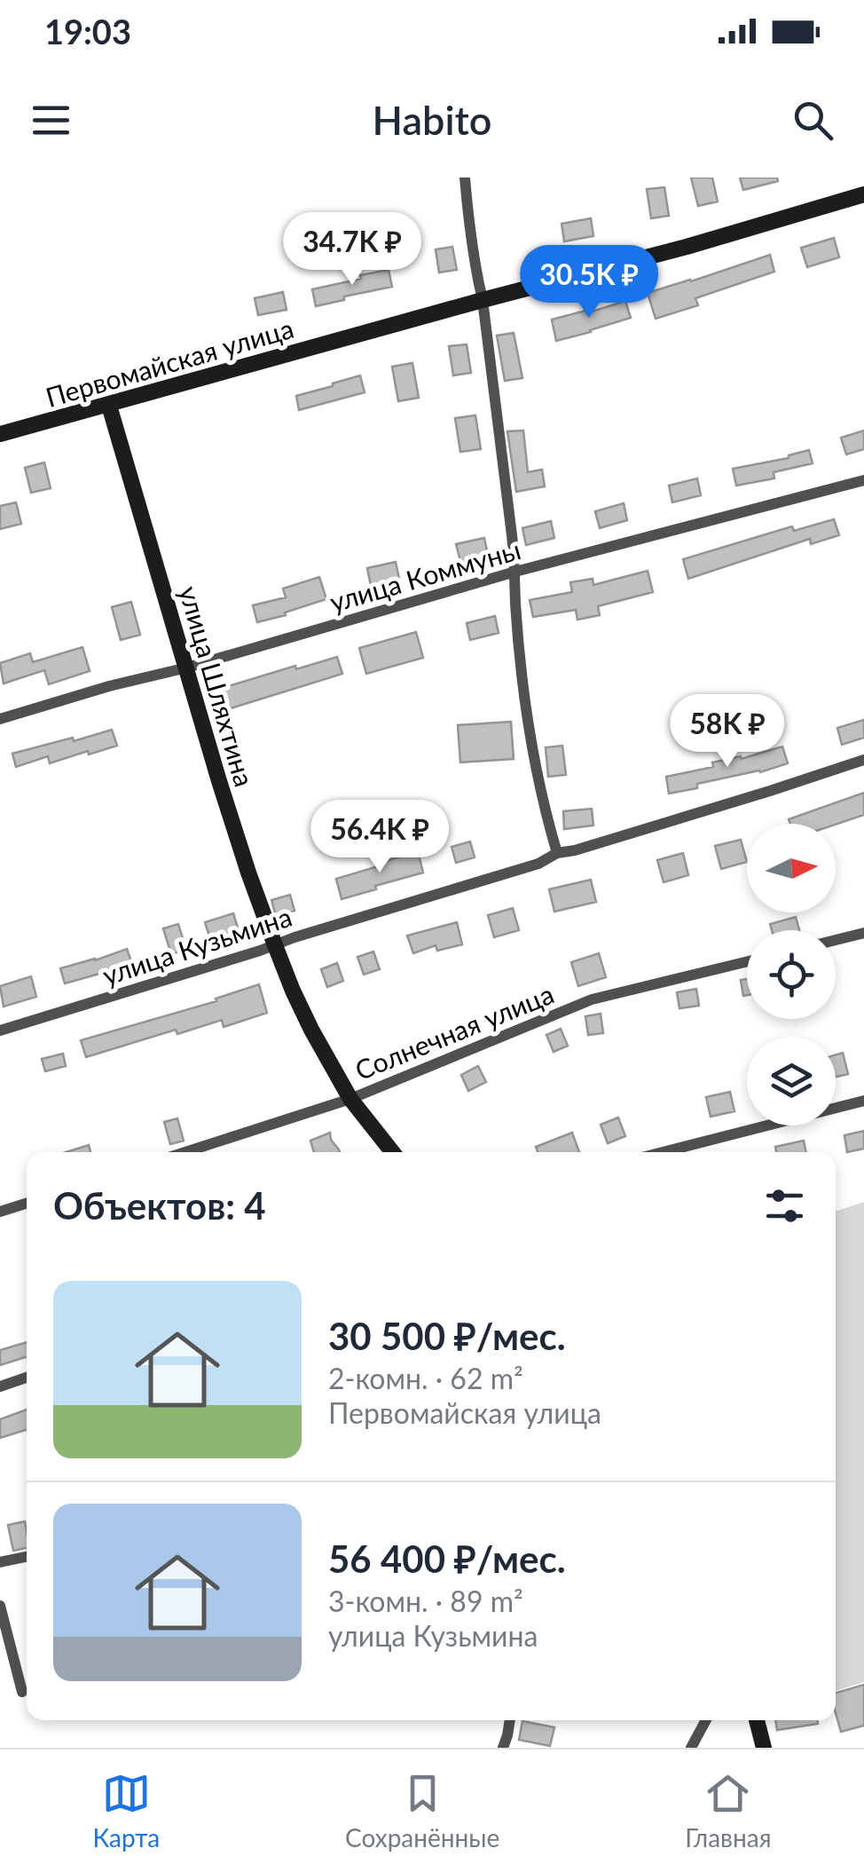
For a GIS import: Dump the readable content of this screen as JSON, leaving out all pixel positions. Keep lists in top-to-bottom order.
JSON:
{
  "streets": {
    "main road": ["Первомайская улица", "улица Шляхтина"],
    "street": ["улица Коммуны", "улица Кузьмина", "Солнечная улица"]
  },
  "crossings": [
    ["Первомайская улица", "улица Шляхтина"],
    ["улица Коммуны", "улица Шляхтина"],
    ["улица Шляхтина", "улица Кузьмина"],
    ["улица Шляхтина", "Солнечная улица"]
  ],
  "north": "right",
  "page": {
    "status": "19:03",
    "header": "Habito",
    "price": [
      "34.7K ₽",
      "30.5K ₽",
      "58K ₽",
      "56.4K ₽"
    ],
    "heading": "Объектов: 4",
    "list": [
      {
        "name": "30 500 ₽/мес.",
        "note": "2-комн. · 62 m² · Первомайская улица"
      },
      {
        "name": "56 400 ₽/мес.",
        "note": "3-комн. · 89 m² · улица Кузьмина"
      }
    ],
    "tabs": ["Карта", "Сохранённые", "Главная"]
  }
}
